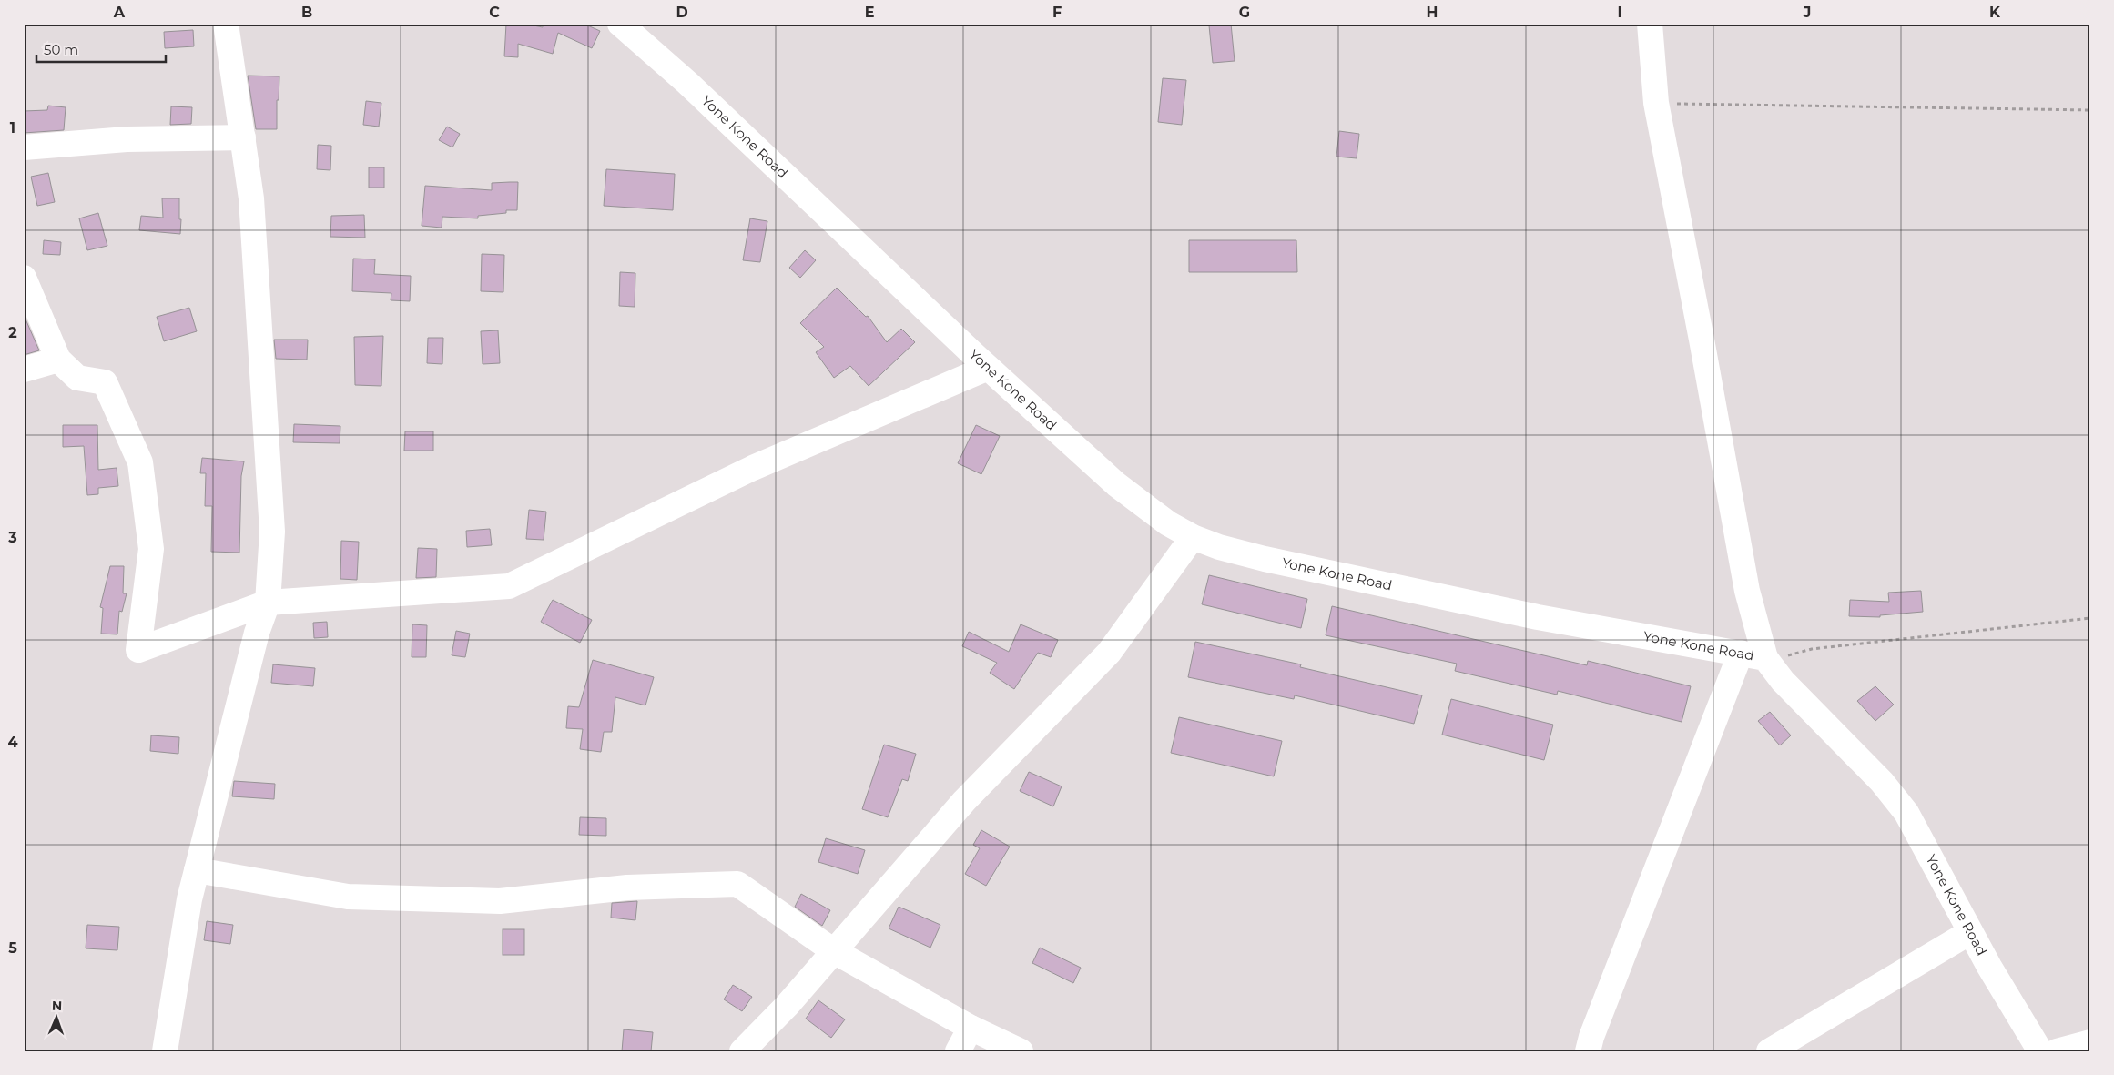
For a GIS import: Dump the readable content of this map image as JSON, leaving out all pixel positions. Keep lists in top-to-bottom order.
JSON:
{
  "streets": {
    "street": ["Yone Kone Road"]
  },
  "scale_bar": "50 m",
  "north": "top",
  "grid": {
    "columns": [
      "A",
      "B",
      "C",
      "D",
      "E",
      "F",
      "G",
      "H",
      "I",
      "J",
      "K"
    ],
    "rows": [
      "1",
      "2",
      "3",
      "4",
      "5"
    ]
  }
}
